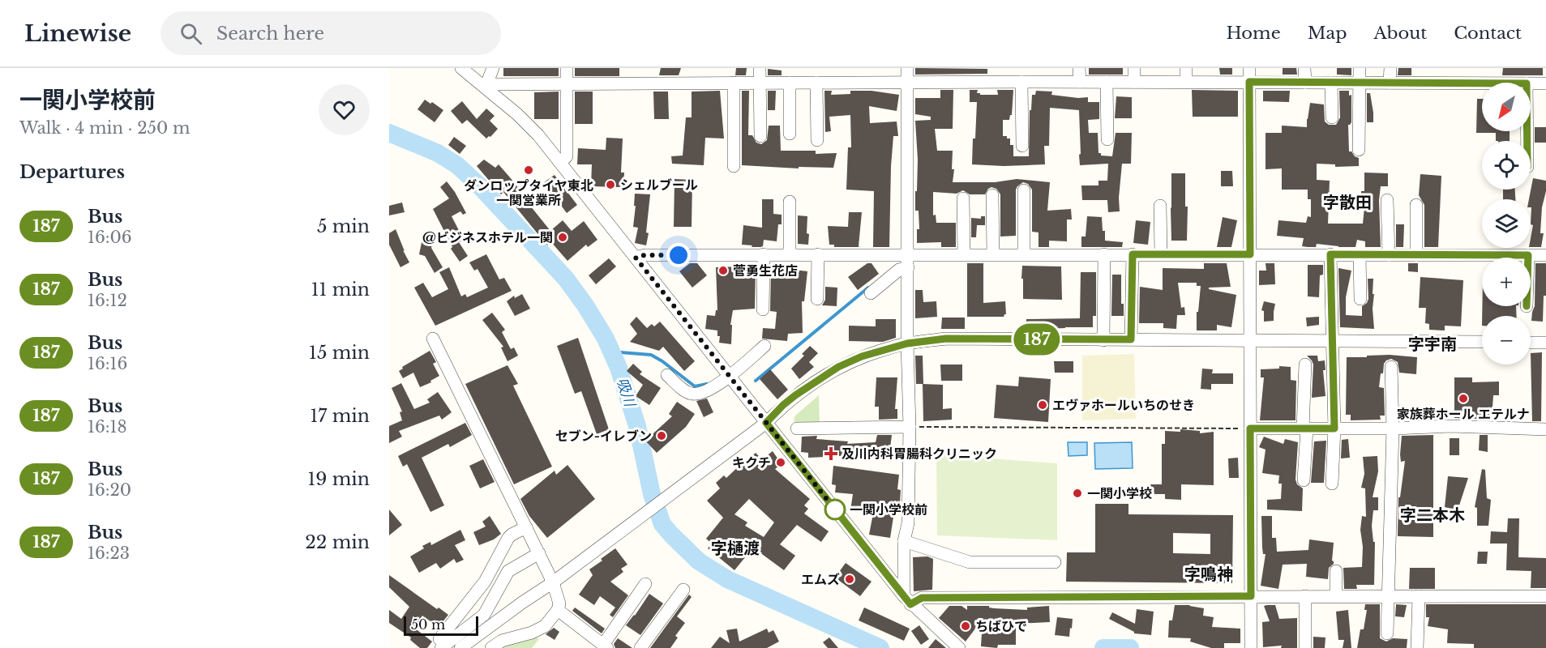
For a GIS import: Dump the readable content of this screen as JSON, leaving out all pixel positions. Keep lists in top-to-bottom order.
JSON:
{
  "districts": [
    "字散田",
    "字宇南",
    "字二本木",
    "字樋渡",
    "字鳴神"
  ],
  "water": ["吸川"],
  "places": {
    "other": [
      "ダンロップタイヤ東北 一関営業所",
      "シェルブール",
      "@ビジネスホテル一関",
      "菅勇生花店",
      "家族葬ホール エテルナ",
      "エヴァホールいちのせき",
      "セブン-イレブン",
      "キクチ",
      "一関小学校",
      "一関小学校前",
      "エムズ",
      "ちばひで"
    ],
    "health": ["及川内科胃腸科クリニック"]
  },
  "lines": ["bus line 187"],
  "scale_bar": "50 m",
  "north": "bottom left",
  "page": {
    "header": "Linewise",
    "search": "Search here",
    "nav": [
      "Home",
      "Map",
      "About",
      "Contact"
    ],
    "heading": [
      ["一関小学校前", "Walk · 4 min · 250 m"],
      "Departures"
    ],
    "on_map": "187",
    "map_buttons": ["+", "−"],
    "list": [
      {
        "mark": "187",
        "name": "Bus",
        "note": "16:06",
        "value": "5 min"
      },
      {
        "mark": "187",
        "name": "Bus",
        "note": "16:12",
        "value": "11 min"
      },
      {
        "mark": "187",
        "name": "Bus",
        "note": "16:16",
        "value": "15 min"
      },
      {
        "mark": "187",
        "name": "Bus",
        "note": "16:18",
        "value": "17 min"
      },
      {
        "mark": "187",
        "name": "Bus",
        "note": "16:20",
        "value": "19 min"
      },
      {
        "mark": "187",
        "name": "Bus",
        "note": "16:23",
        "value": "22 min"
      }
    ],
    "scale": "50 m"
  }
}
